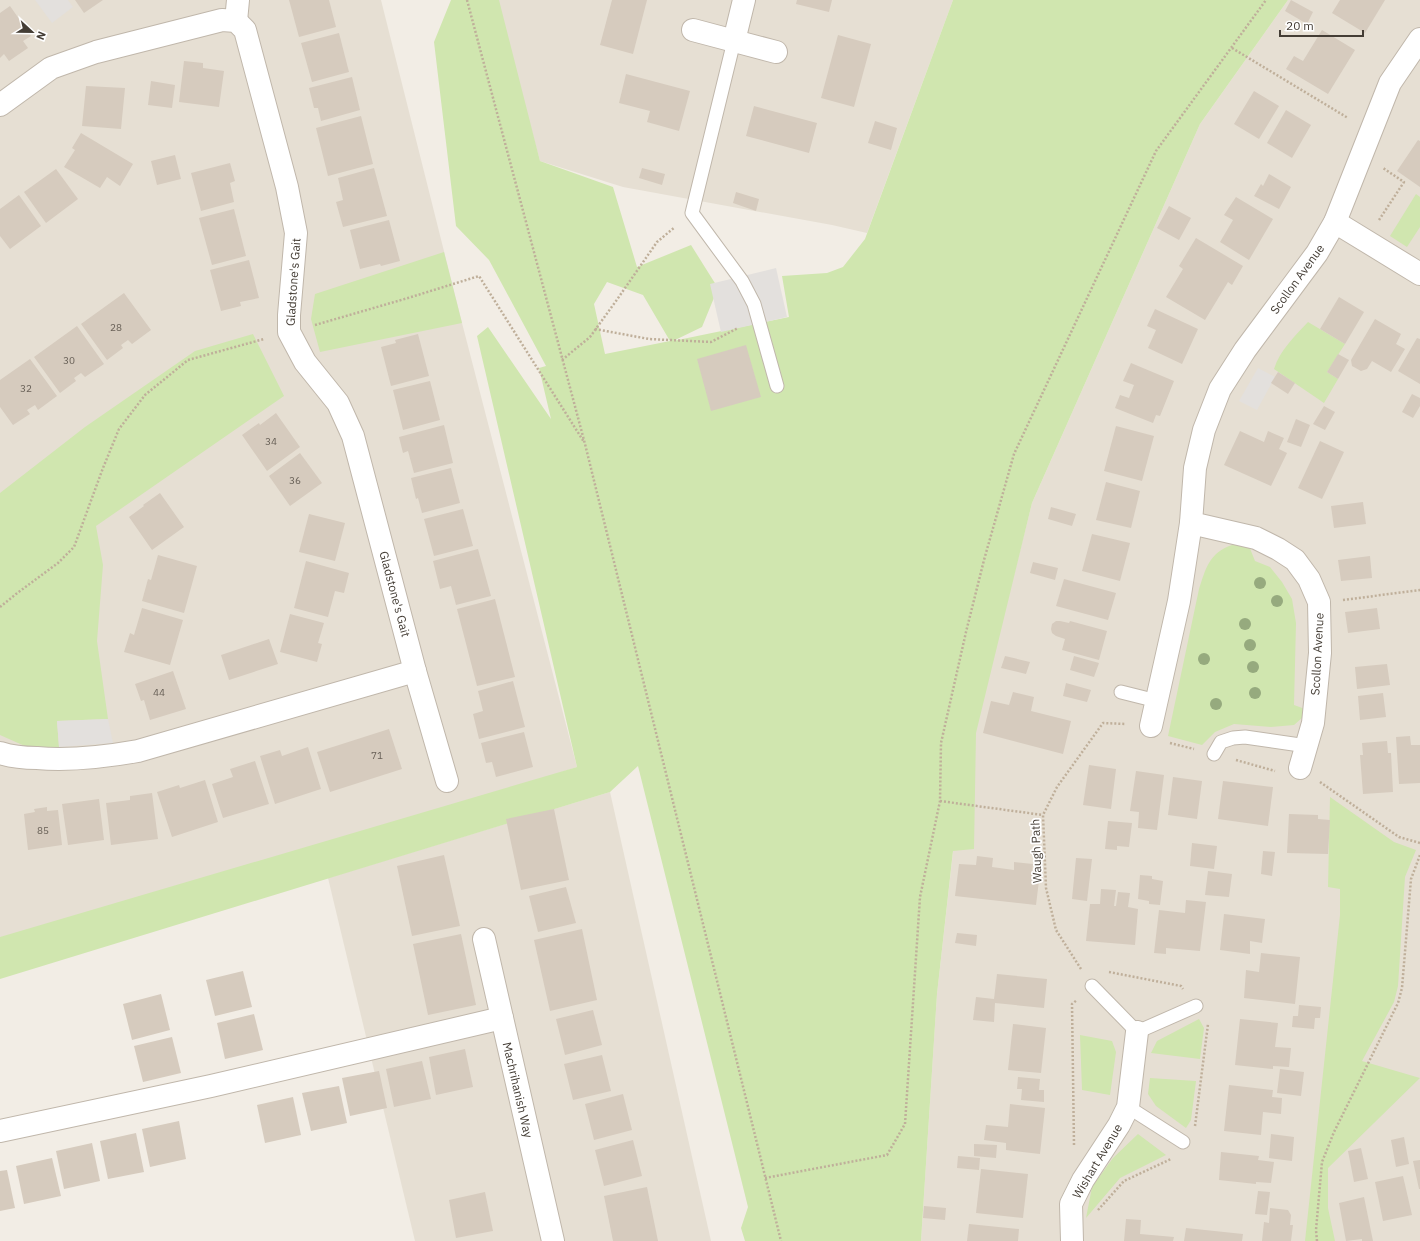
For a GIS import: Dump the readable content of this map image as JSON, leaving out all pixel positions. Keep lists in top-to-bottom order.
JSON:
{
  "streets": {
    "street": [
      "Scollon Avenue",
      "Gladstone's Gait",
      "Machrihanish Way",
      "Wishart Avenue"
    ],
    "path": ["Waugh Path"]
  },
  "crossings": [
    ["Scollon Avenue", "Waugh Path"]
  ],
  "house_numbers": [
    "28",
    "30",
    "32",
    "34",
    "36",
    "44",
    "71",
    "85"
  ],
  "scale_bar": "20 m",
  "north": "right"
}
